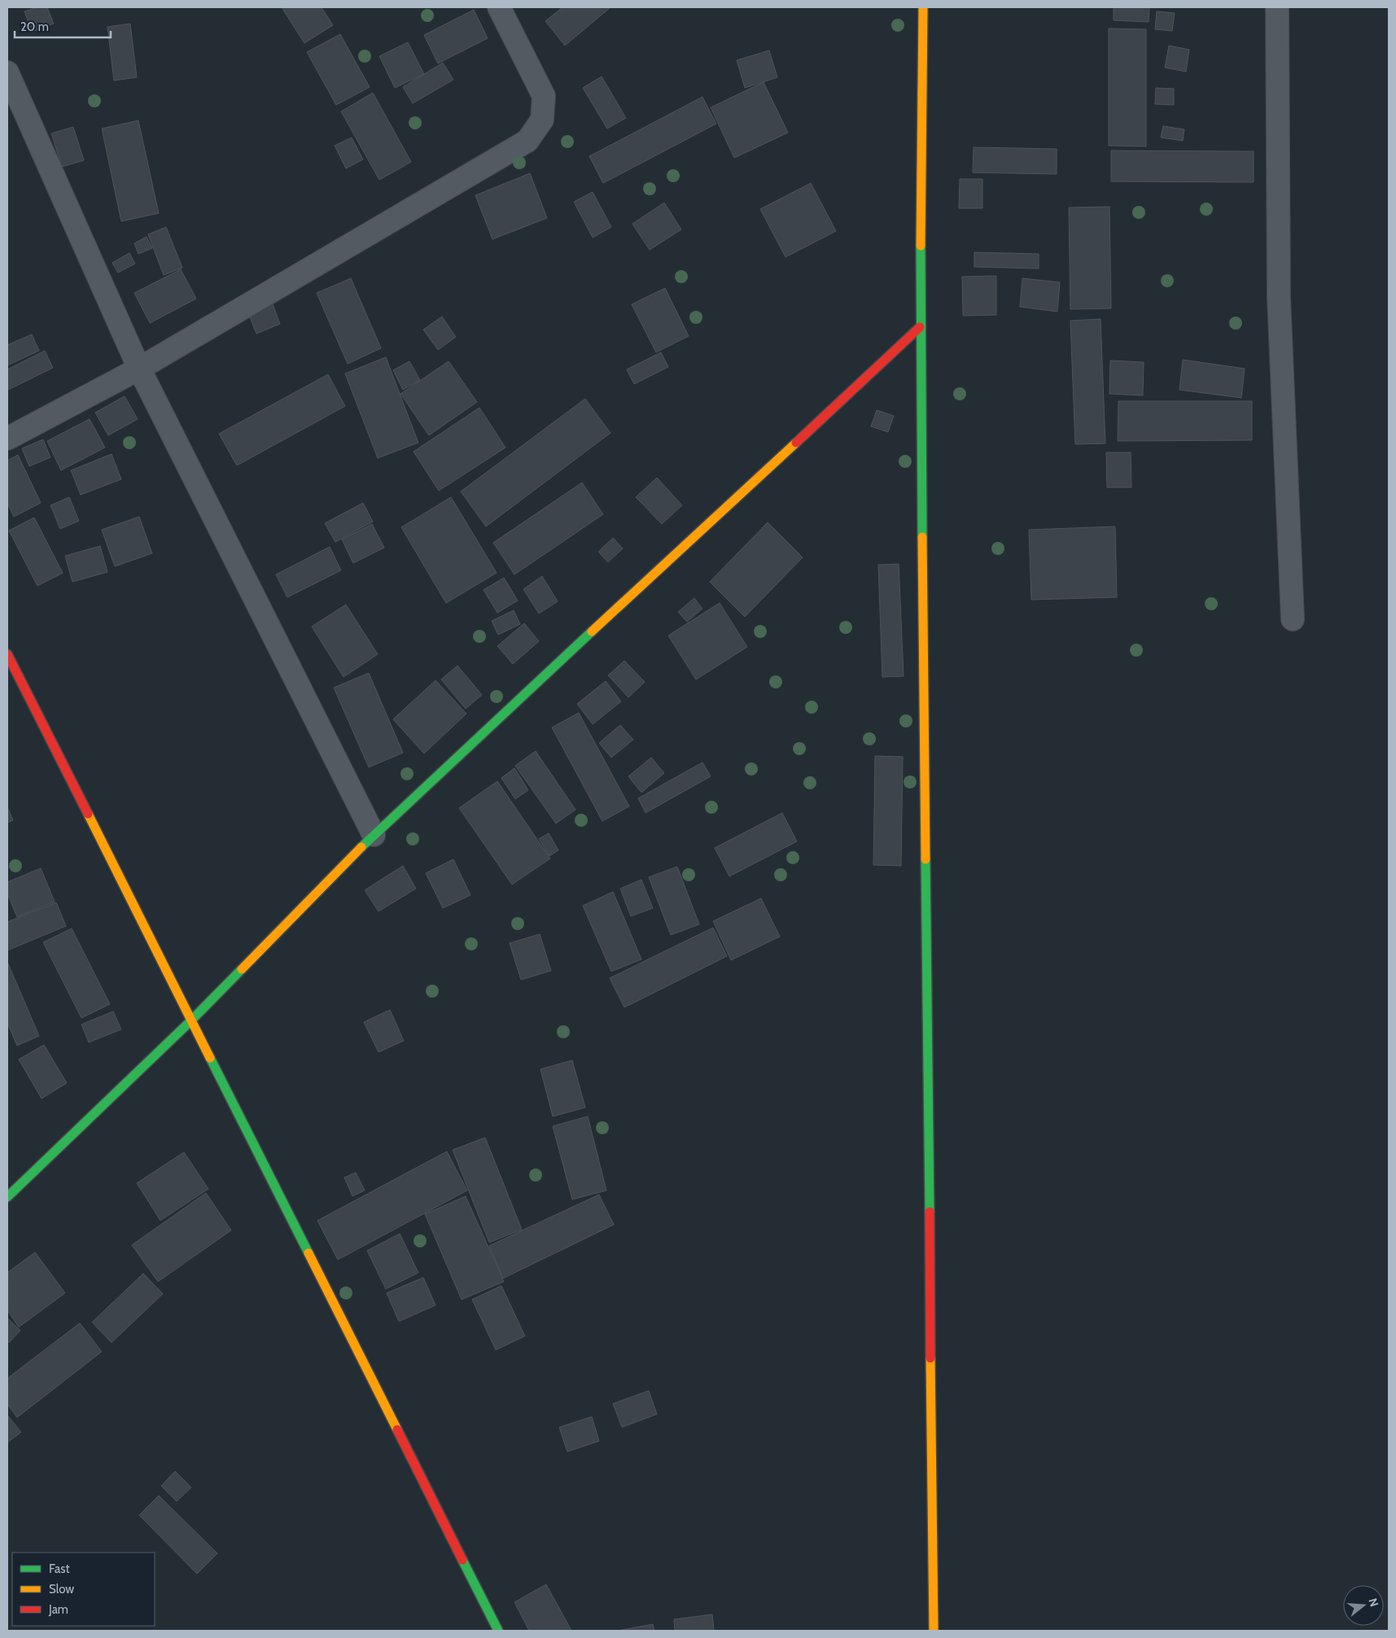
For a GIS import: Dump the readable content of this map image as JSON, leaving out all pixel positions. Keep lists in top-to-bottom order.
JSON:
{
  "legend": ["Fast", "Slow", "Jam"],
  "scale_bar": "20 m",
  "north": "right"
}
